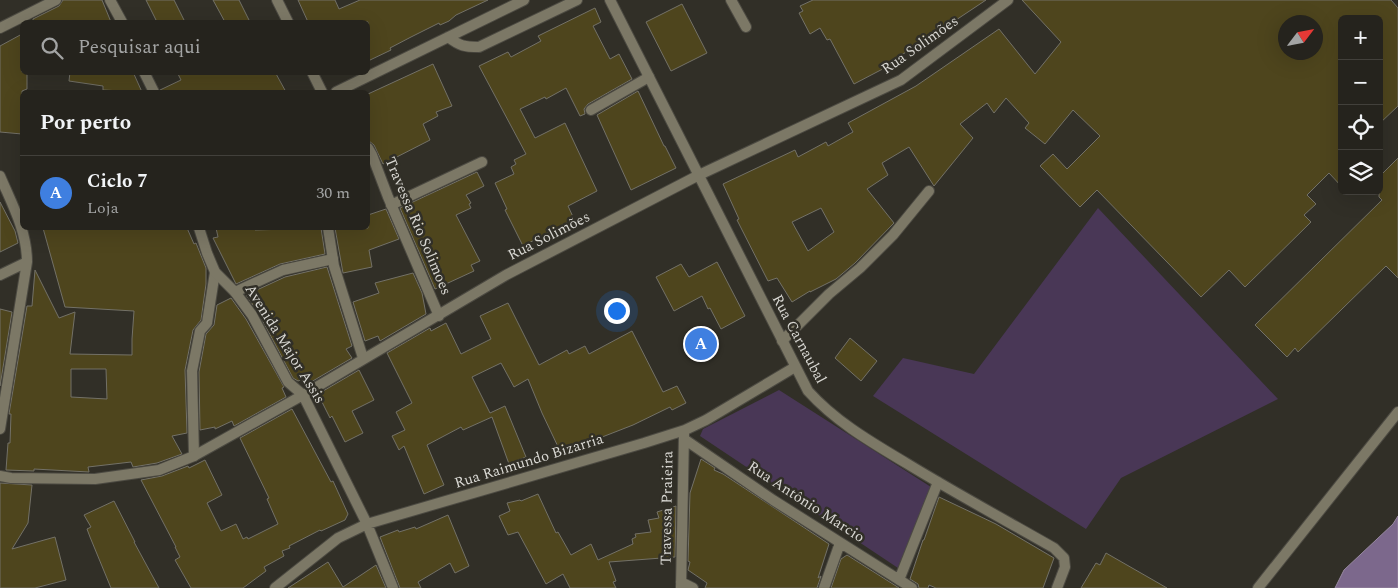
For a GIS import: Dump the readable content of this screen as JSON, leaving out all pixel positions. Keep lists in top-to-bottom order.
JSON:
{
  "streets": {
    "street": [
      "Rua Solimões",
      "Travessa Rio Solimoes",
      "Rua Carnaubal",
      "Avenida Major Assis",
      "Rua Raimundo Bizarria",
      "Rua Antônio Marcio",
      "Travessa Praieira"
    ]
  },
  "crossings": [
    ["Rua Solimões", "Travessa Rio Solimoes"],
    ["Rua Solimões", "Rua Carnaubal"],
    ["Rua Solimões", "Avenida Major Assis"],
    ["Rua Carnaubal", "Rua Raimundo Bizarria"],
    ["Avenida Major Assis", "Rua Raimundo Bizarria"],
    ["Rua Raimundo Bizarria", "Rua Antônio Marcio"],
    ["Rua Raimundo Bizarria", "Travessa Praieira"],
    ["Rua Antônio Marcio", "Travessa Praieira"]
  ],
  "north": "top right",
  "page": {
    "map_buttons": ["+", "−"],
    "search": "Pesquisar aqui",
    "heading": "Por perto",
    "list": [
      {
        "mark": "A",
        "name": "Ciclo 7",
        "note": "Loja",
        "value": "30 m"
      }
    ],
    "pins": "A"
  }
}
